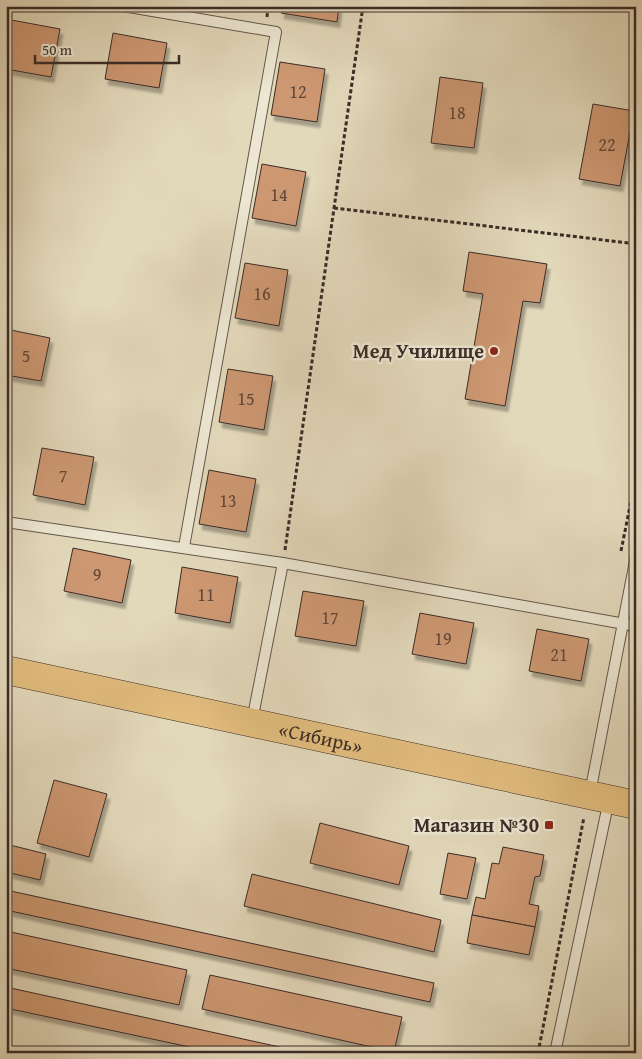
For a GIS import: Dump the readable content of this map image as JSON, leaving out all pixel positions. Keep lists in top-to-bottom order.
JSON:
{
  "streets": {
    "main road": ["«Сибирь»"]
  },
  "places": {
    "other": ["Мед Училище"],
    "transit": ["Магазин №30"]
  },
  "house_numbers": [
    "12",
    "18",
    "22",
    "14",
    "16",
    "5",
    "15",
    "7",
    "13",
    "9",
    "11",
    "17",
    "19",
    "21"
  ],
  "scale_bar": "50 m"
}
